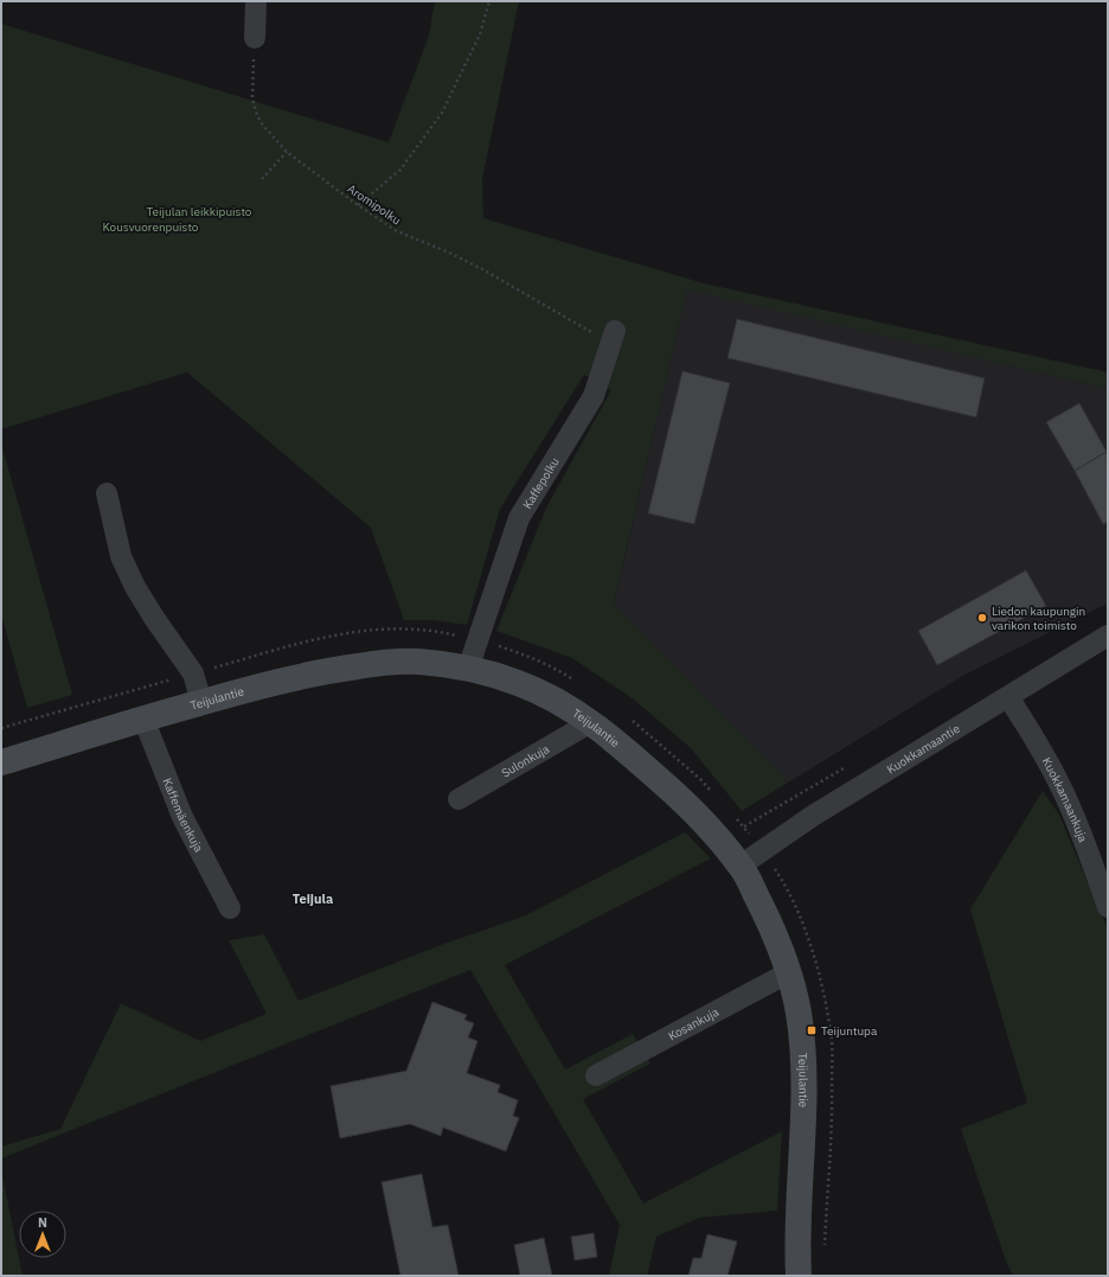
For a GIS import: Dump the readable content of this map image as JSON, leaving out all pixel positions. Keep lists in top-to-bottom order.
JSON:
{
  "streets": {
    "street": [
      "Kaffepolku",
      "Teijulantie",
      "Kuokkamaantie",
      "Sulonkuja",
      "Kuokkamaankuja",
      "Kaffemäenkuja",
      "Kosankuja"
    ],
    "path": ["Aromipolku"]
  },
  "crossings": [
    ["Aromipolku", "Kaffepolku"],
    ["Kaffepolku", "Teijulantie"],
    ["Teijulantie", "Kuokkamaantie"],
    ["Teijulantie", "Sulonkuja"],
    ["Teijulantie", "Kaffemäenkuja"],
    ["Teijulantie", "Kosankuja"],
    ["Kuokkamaantie", "Kuokkamaankuja"]
  ],
  "districts": ["Teijula"],
  "parks": ["Teijulan leikkipuisto", "Kousvuorenpuisto"],
  "places": {
    "other": ["Liedon kaupungin varikon toimisto"],
    "transit": ["Teijuntupa"]
  },
  "north": "top"
}
